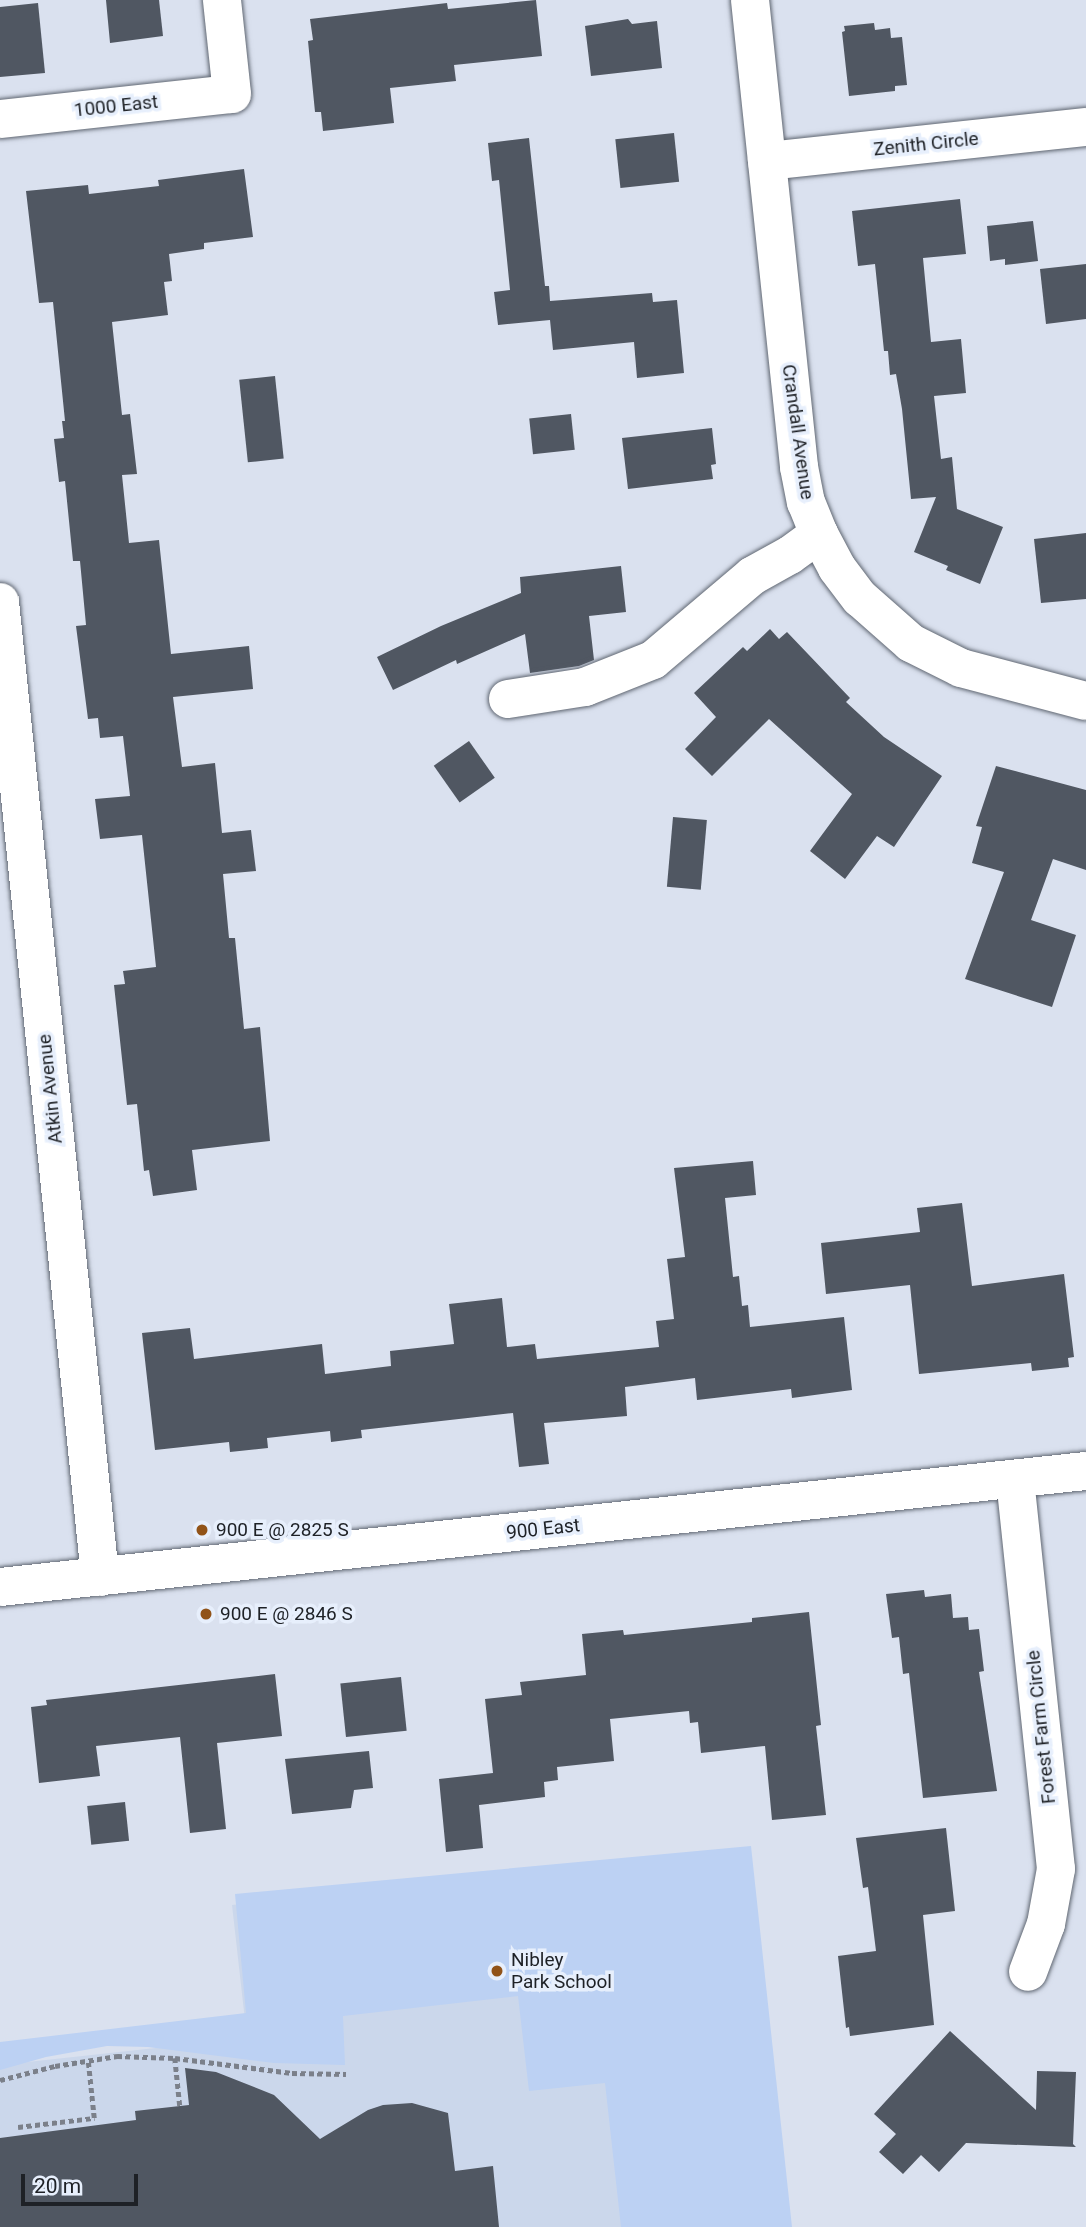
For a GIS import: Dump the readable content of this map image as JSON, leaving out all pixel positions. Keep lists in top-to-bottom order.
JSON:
{
  "streets": {
    "street": [
      "1000 East",
      "Zenith Circle",
      "Crandall Avenue",
      "Atkin Avenue",
      "900 East",
      "Forest Farm Circle"
    ]
  },
  "crossings": [
    ["Zenith Circle", "Crandall Avenue"],
    ["Atkin Avenue", "900 East"],
    ["900 East", "Forest Farm Circle"]
  ],
  "places": ["900 E @ 2825 S", "900 E @ 2846 S", "Nibley Park School"],
  "scale_bar": "20 m"
}
